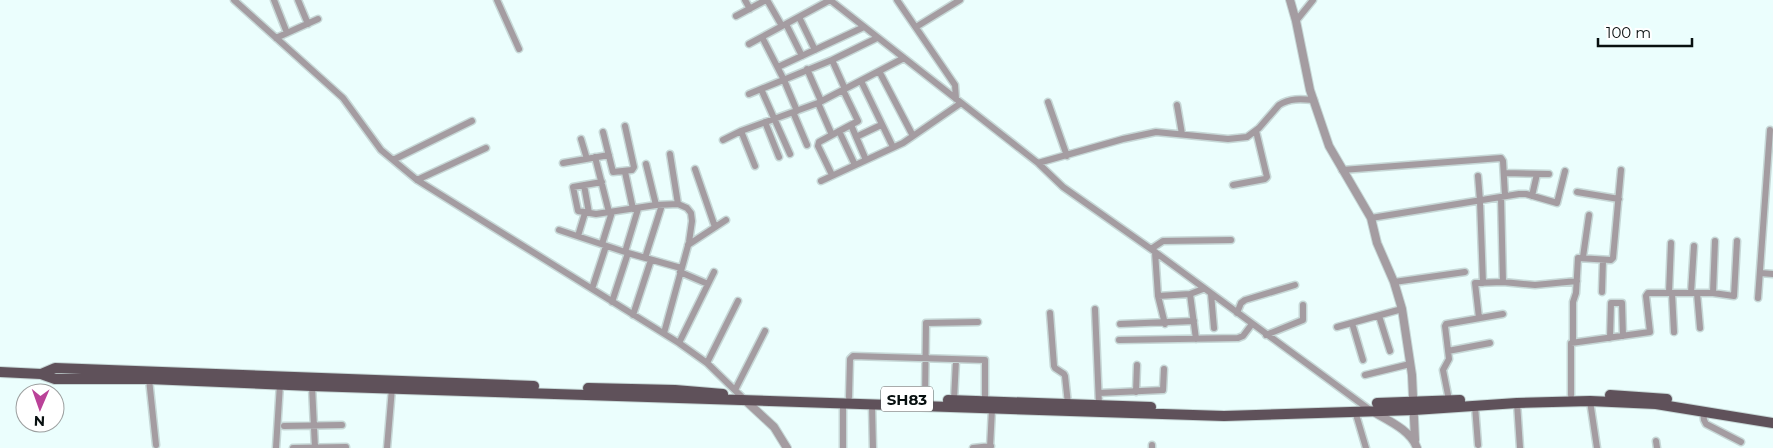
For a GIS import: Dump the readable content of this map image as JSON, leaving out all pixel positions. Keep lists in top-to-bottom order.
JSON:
{
  "streets": {
    "main road": ["SH83"]
  },
  "scale_bar": "100 m",
  "north": "bottom"
}
